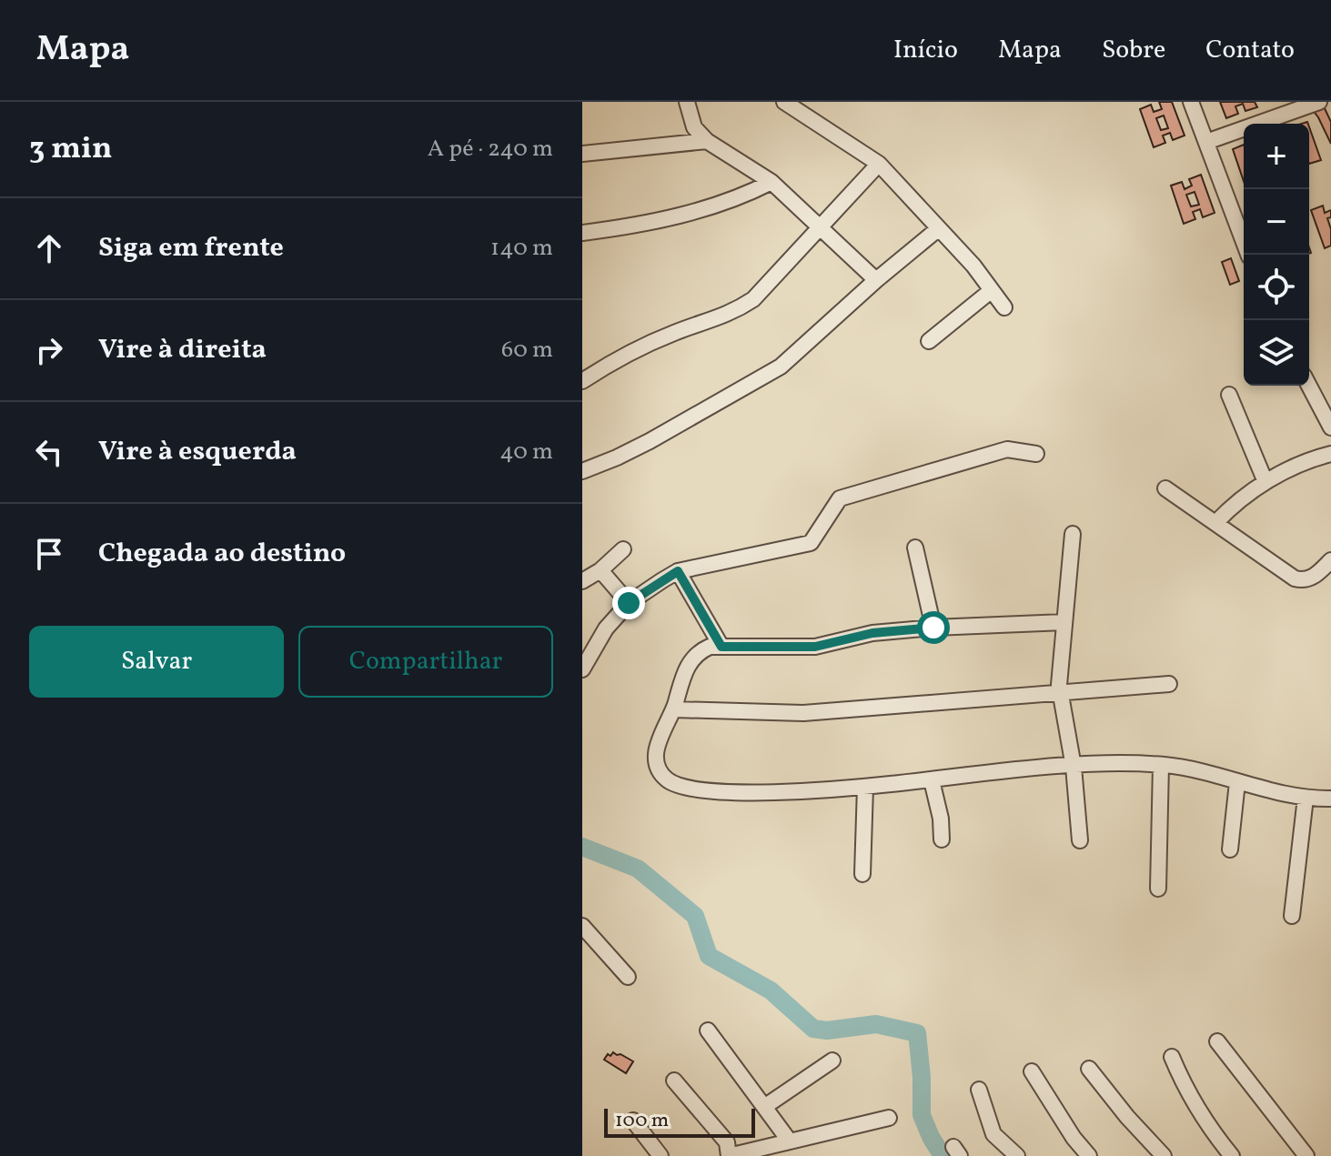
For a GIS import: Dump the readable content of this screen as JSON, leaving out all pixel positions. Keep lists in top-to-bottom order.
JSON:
{
  "scale_bar": "100 m",
  "page": {
    "header": "Mapa",
    "nav": [
      "Início",
      "Mapa",
      "Sobre",
      "Contato"
    ],
    "heading": ["3 min", "A pé · 240 m"],
    "map_buttons": ["+", "−"],
    "list": [
      ["Siga em frente", "140 m"],
      ["Vire à direita", "60 m"],
      ["Vire à esquerda", "40 m"],
      "Chegada ao destino"
    ],
    "buttons": ["Salvar", "Compartilhar"],
    "scale": "100 m"
  }
}
